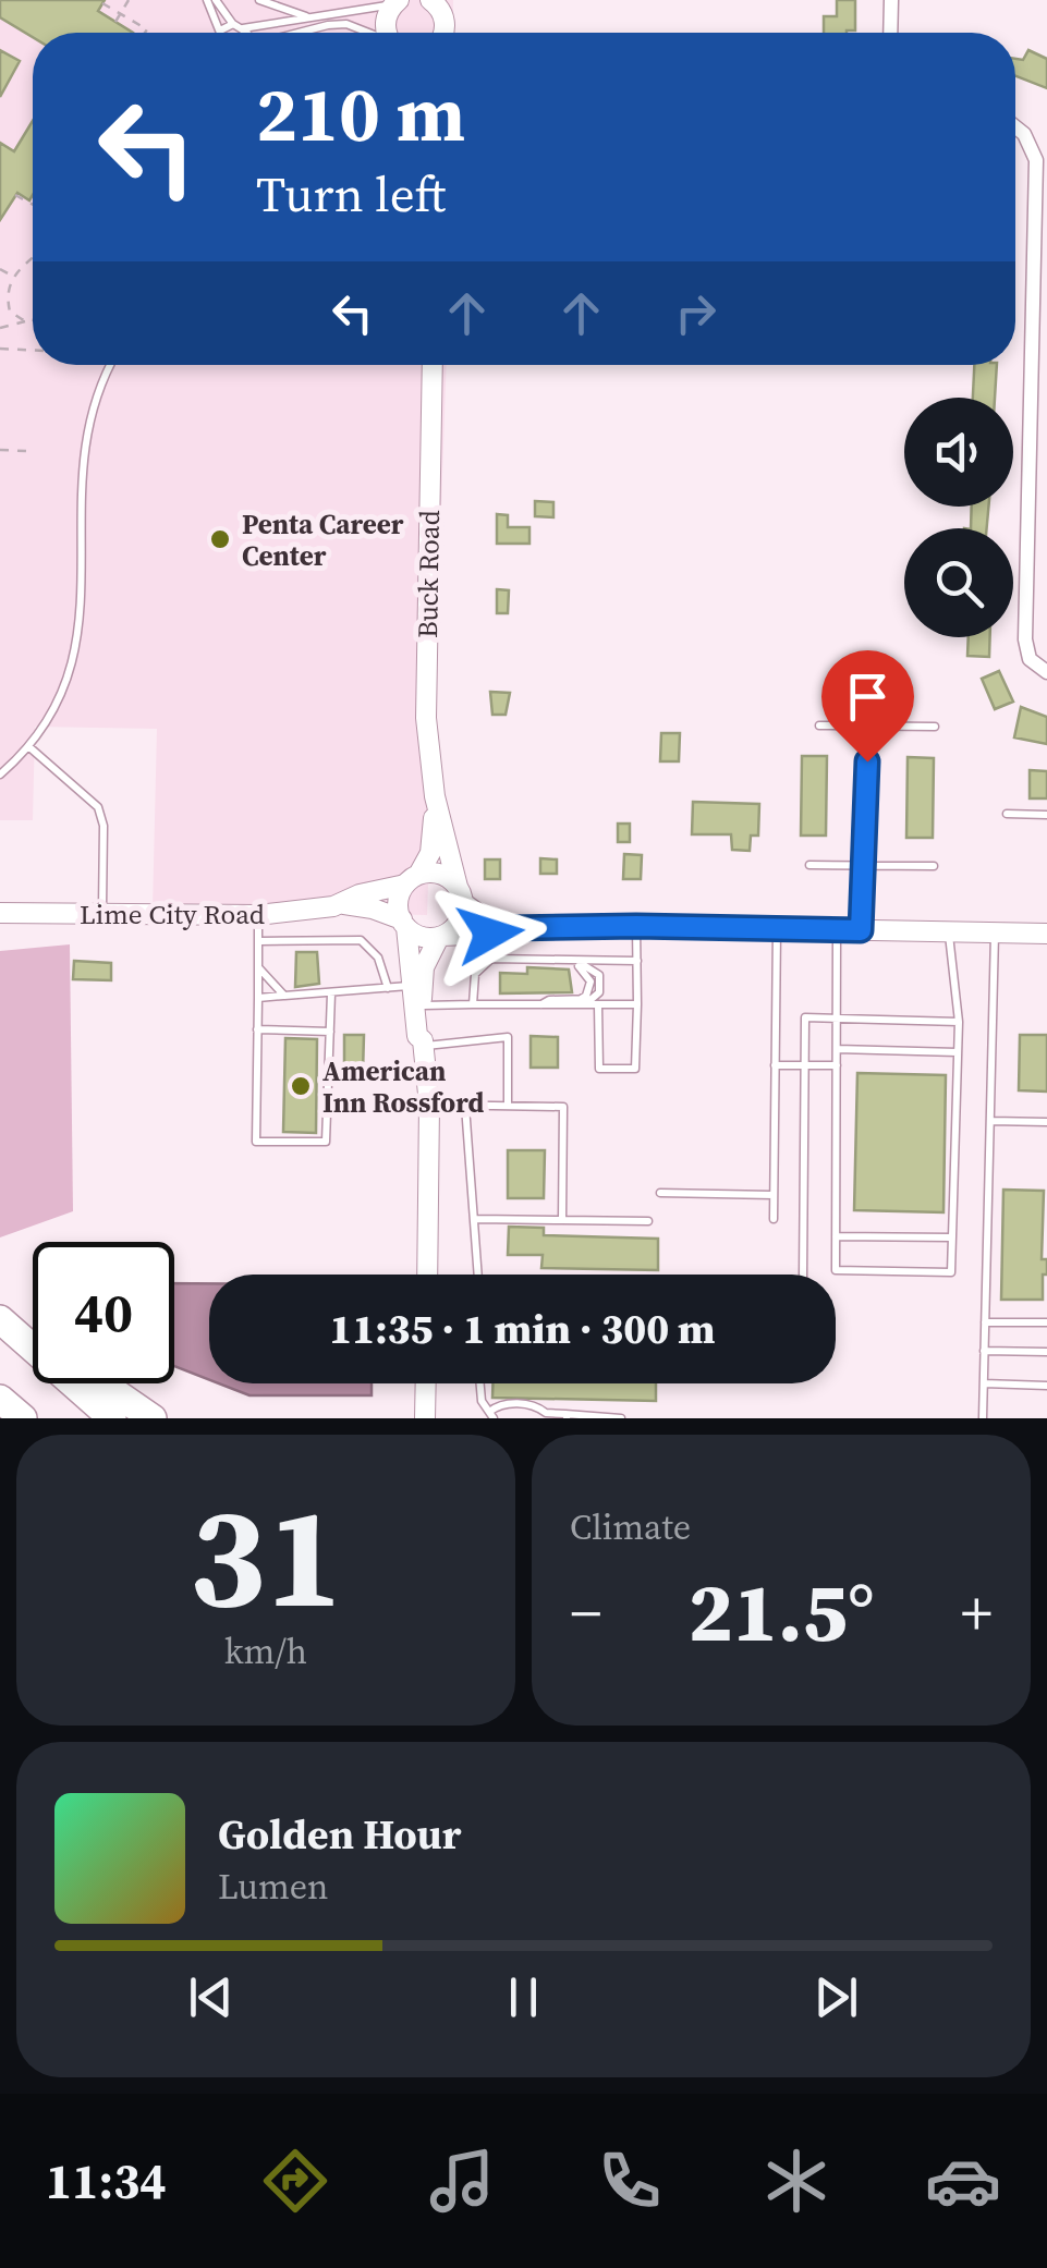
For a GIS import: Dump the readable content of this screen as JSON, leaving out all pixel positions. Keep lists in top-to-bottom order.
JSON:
{
  "streets": {
    "street": ["Buck Road", "Lime City Road"]
  },
  "crossings": [
    ["Buck Road", "Lime City Road"]
  ],
  "places": ["Penta Career Center", "American Inn Rossford"],
  "page": {
    "turn": ["210 m", "Turn left"],
    "limit": "40",
    "trip": "11:35 · 1 min · 300 m",
    "tile": [
      ["31", "km/h"],
      "Climate"
    ],
    "heat": ["−", "21.5°", "+"],
    "song": ["Golden Hour", "Lumen"],
    "tabs": "11:34"
  }
}
